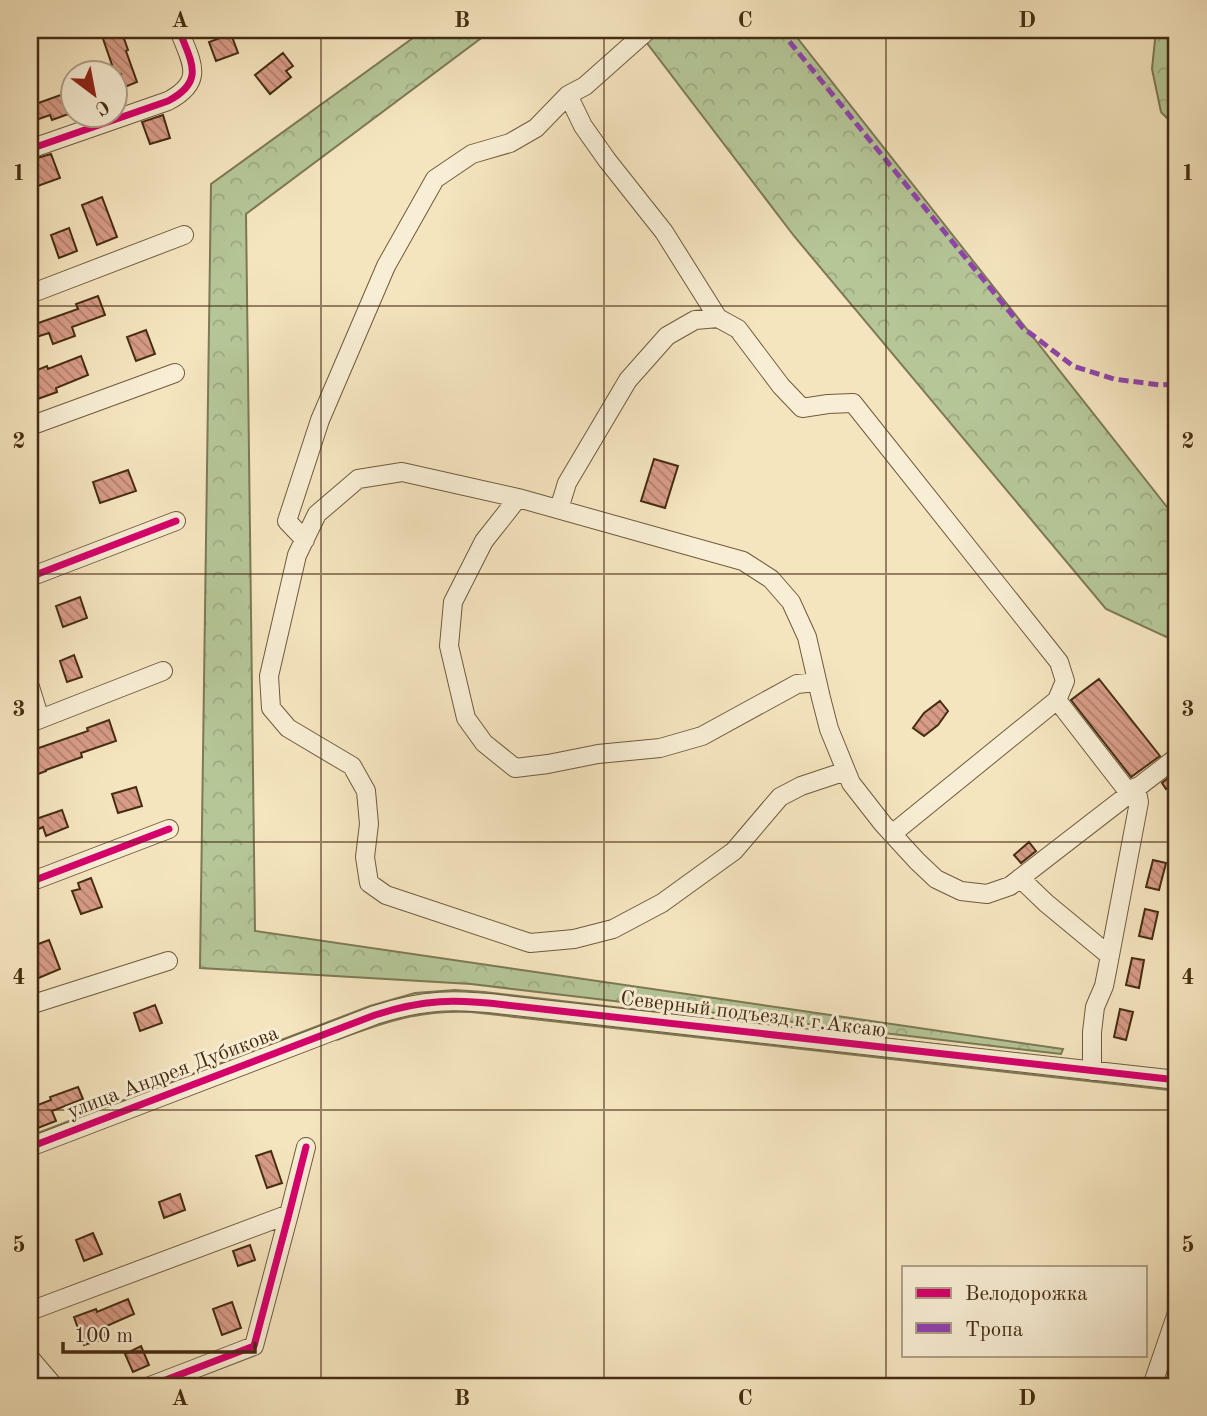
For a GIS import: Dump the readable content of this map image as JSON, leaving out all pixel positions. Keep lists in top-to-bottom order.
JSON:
{
  "streets": {
    "street": ["Северный подъезд к г.Аксаю", "улица Андрея Дубикова"]
  },
  "crossings": [
    ["Северный подъезд к г.Аксаю", "улица Андрея Дубикова"]
  ],
  "legend": ["Велодорожка", "Тропа"],
  "scale_bar": "100 m",
  "north": "bottom right",
  "grid": {
    "columns": [
      "A",
      "B",
      "C",
      "D"
    ],
    "rows": [
      "1",
      "2",
      "3",
      "4",
      "5"
    ]
  }
}
